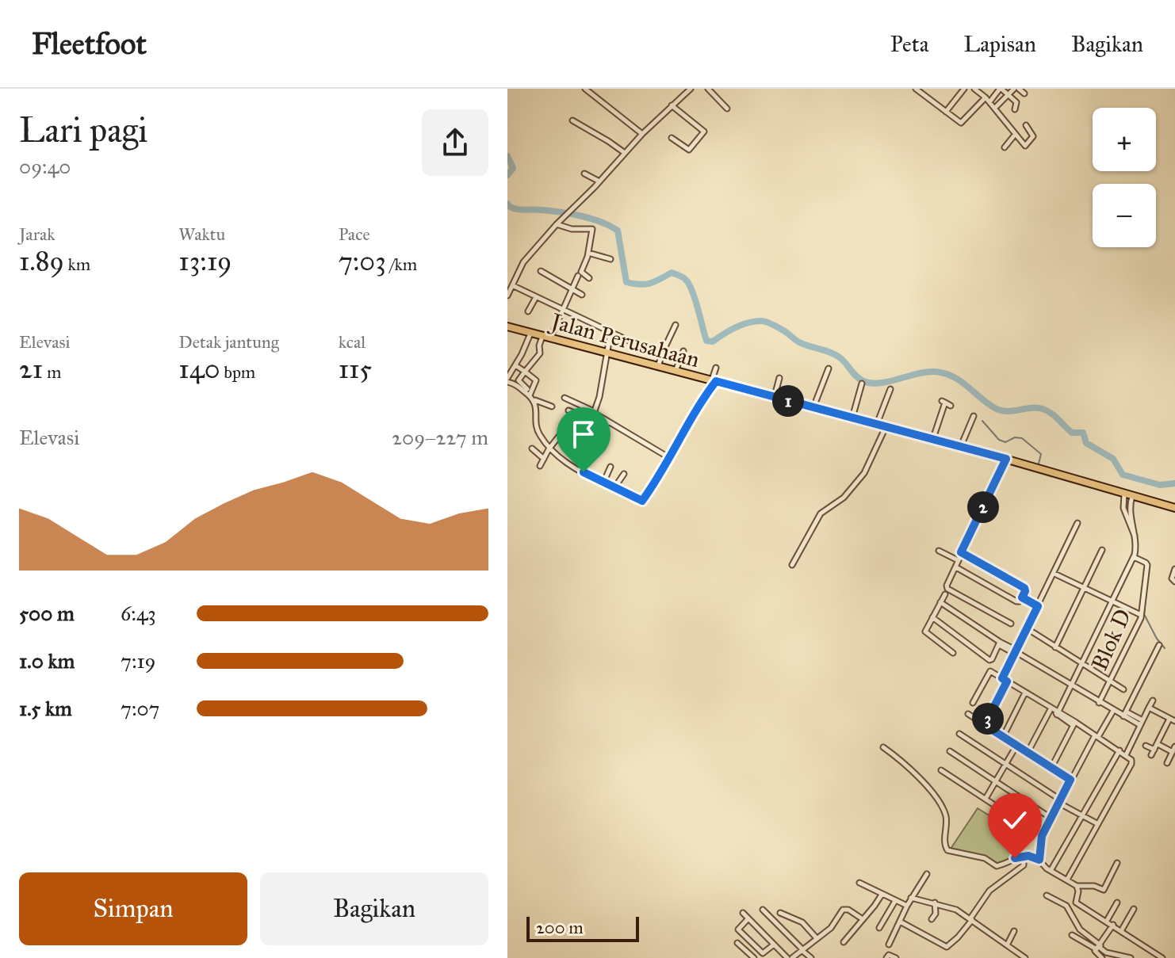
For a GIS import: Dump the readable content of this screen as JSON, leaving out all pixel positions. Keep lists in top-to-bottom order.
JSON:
{
  "streets": {
    "main road": ["Jalan Perusahaan"],
    "street": ["Blok D"]
  },
  "scale_bar": "200 m",
  "page": {
    "header": "Fleetfoot",
    "nav": ["Peta", "Lapisan", "Bagikan"],
    "heading": ["Lari pagi", "09:40"],
    "map_buttons": ["+", "−"],
    "stats": [
      ["Jarak", "1.89 km"],
      ["Waktu", "13:19"],
      ["Pace", "7:03 /km"],
      ["Elevasi", "21 m"],
      ["Detak jantung", "140 bpm"],
      ["kcal", "115"]
    ],
    "pins": ["1", "2", "3"],
    "chart": ["Elevasi", "209–227 m"],
    "list": [
      {
        "name": "500 m",
        "note": "6:43"
      },
      {
        "name": "1.0 km",
        "note": "7:19"
      },
      {
        "name": "1.5 km",
        "note": "7:07"
      }
    ],
    "buttons": ["Simpan", "Bagikan"],
    "scale": "200 m"
  }
}
